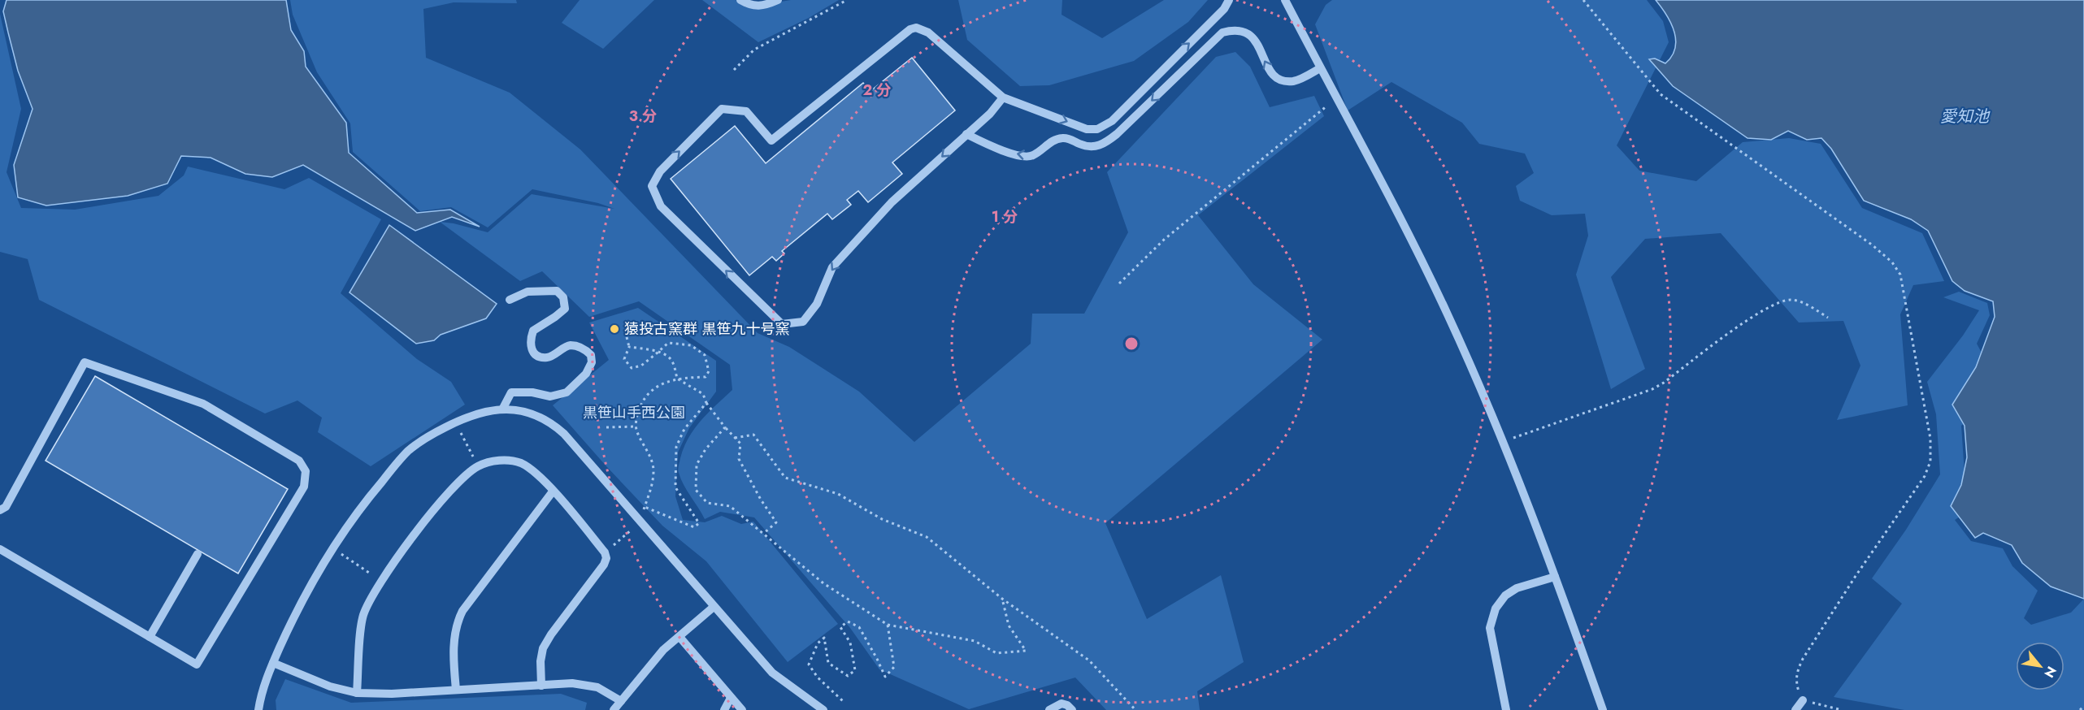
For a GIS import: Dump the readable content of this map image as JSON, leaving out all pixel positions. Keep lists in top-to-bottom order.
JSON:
{
  "water": ["愛知池"],
  "parks": ["黒笹山手西公園"],
  "places": ["猿投古窯群 黒笹九十号窯"],
  "north": "bottom right",
  "rings": ["2 分", "3 分", "1 分"]
}
